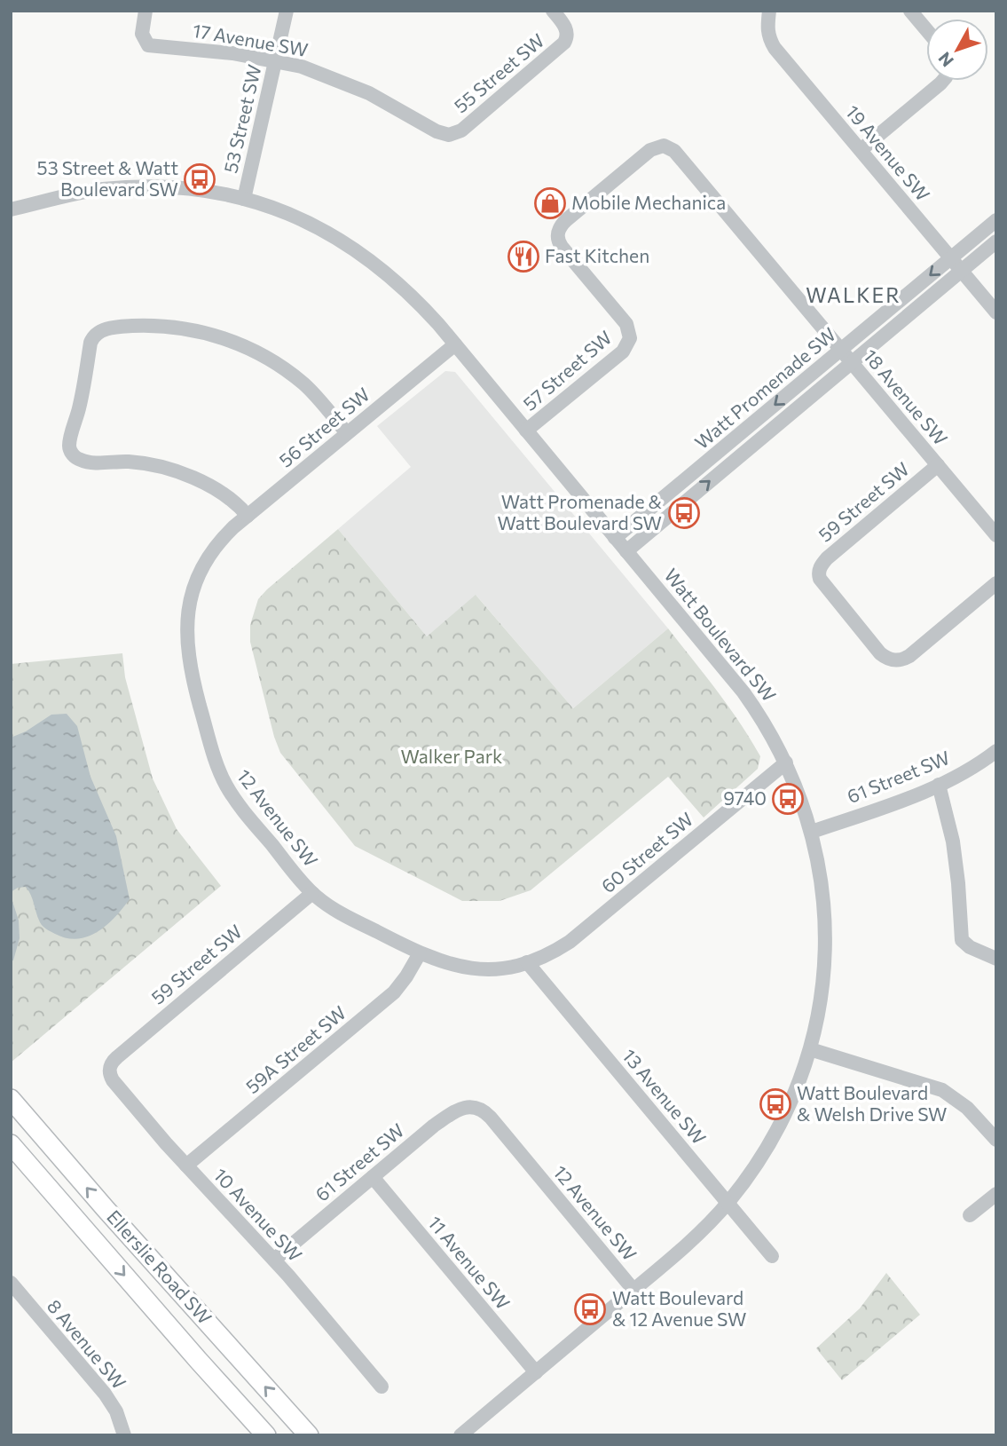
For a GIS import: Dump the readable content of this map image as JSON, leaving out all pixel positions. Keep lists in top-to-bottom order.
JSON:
{
  "streets": {
    "main road": ["Ellerslie Road SW"],
    "street": [
      "17 Avenue SW",
      "55 Street SW",
      "53 Street SW",
      "19 Avenue SW",
      "57 Street SW",
      "Watt Promenade SW",
      "18 Avenue SW",
      "56 Street SW",
      "59 Street SW",
      "Watt Boulevard SW",
      "61 Street SW",
      "12 Avenue SW",
      "60 Street SW",
      "59A Street SW",
      "13 Avenue SW",
      "10 Avenue SW",
      "11 Avenue SW",
      "8 Avenue SW"
    ]
  },
  "crossings": [
    ["17 Avenue SW", "55 Street SW"],
    ["17 Avenue SW", "53 Street SW"],
    ["53 Street SW", "Watt Boulevard SW"],
    ["19 Avenue SW", "Watt Promenade SW"],
    ["57 Street SW", "18 Avenue SW"],
    ["57 Street SW", "Watt Boulevard SW"],
    ["Watt Promenade SW", "18 Avenue SW"],
    ["Watt Promenade SW", "Watt Boulevard SW"],
    ["18 Avenue SW", "59 Street SW"],
    ["56 Street SW", "Watt Boulevard SW"],
    ["56 Street SW", "12 Avenue SW"],
    ["59 Street SW", "12 Avenue SW"],
    ["59 Street SW", "10 Avenue SW"],
    ["Watt Boulevard SW", "61 Street SW"],
    ["Watt Boulevard SW", "12 Avenue SW"],
    ["Watt Boulevard SW", "60 Street SW"],
    ["Watt Boulevard SW", "13 Avenue SW"],
    ["Watt Boulevard SW", "11 Avenue SW"],
    ["61 Street SW", "12 Avenue SW"],
    ["61 Street SW", "10 Avenue SW"],
    ["61 Street SW", "11 Avenue SW"],
    ["12 Avenue SW", "60 Street SW"],
    ["12 Avenue SW", "59A Street SW"],
    ["12 Avenue SW", "13 Avenue SW"],
    ["60 Street SW", "13 Avenue SW"],
    ["59A Street SW", "10 Avenue SW"]
  ],
  "districts": ["WALKER"],
  "parks": ["Walker Park"],
  "places": {
    "bus stop": [
      "53 Street & Watt Boulevard SW",
      "Watt Promenade & Watt Boulevard SW",
      "9740",
      "Watt Boulevard & Welsh Drive SW",
      "Watt Boulevard & 12 Avenue SW"
    ],
    "shop": ["Mobile Mechanica"],
    "restaurant": ["Fast Kitchen"]
  },
  "north": "bottom left"
}
